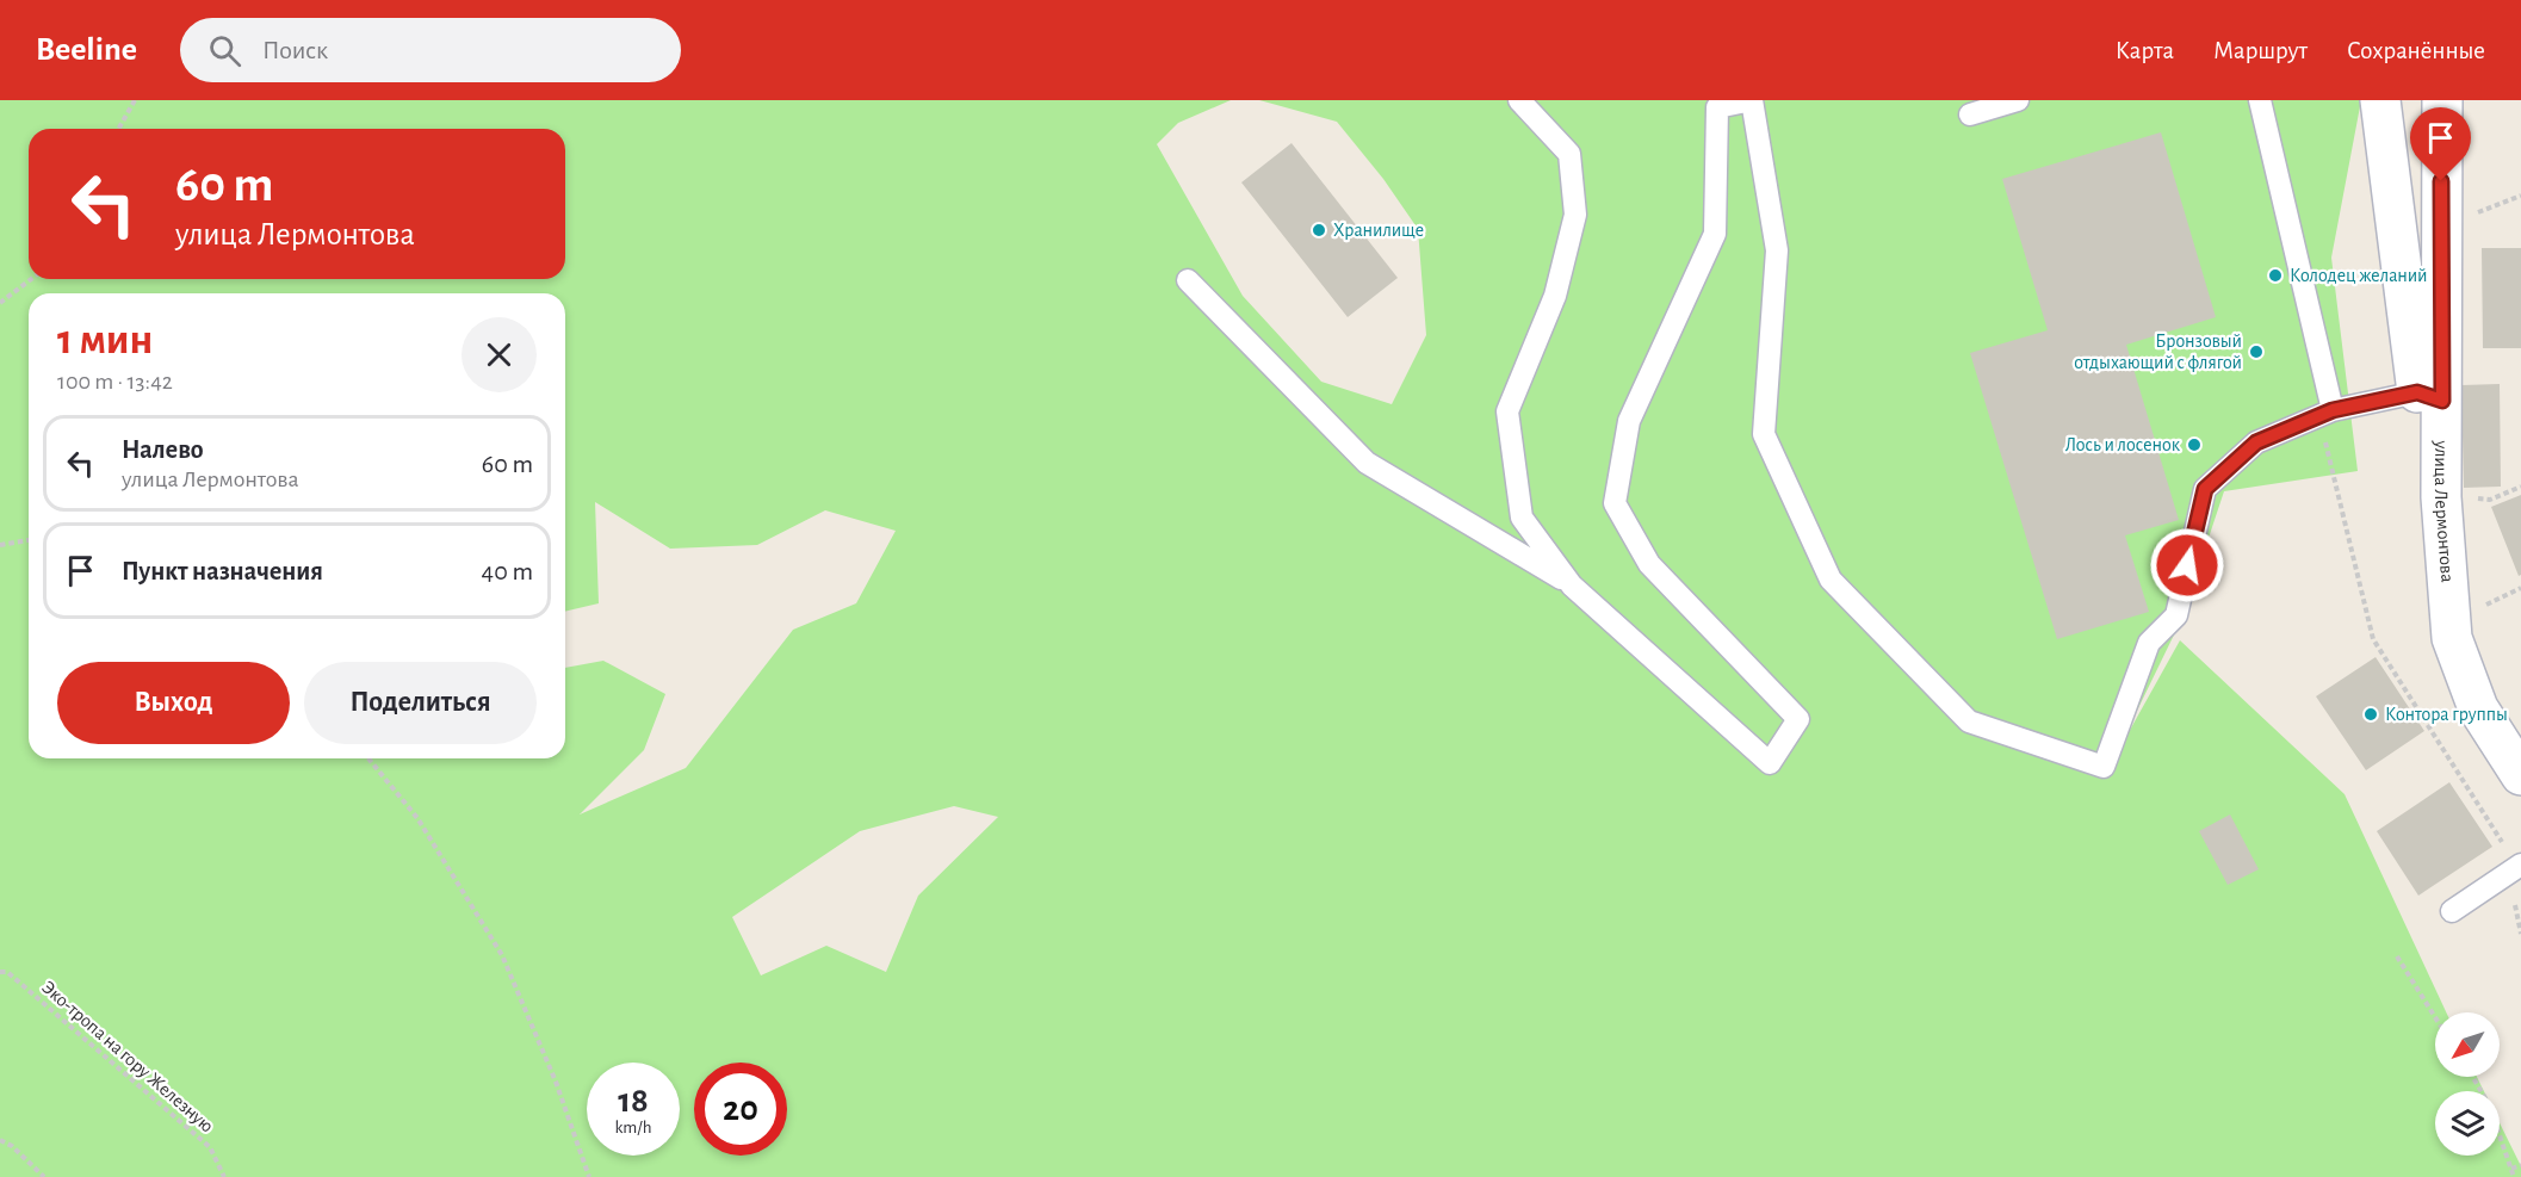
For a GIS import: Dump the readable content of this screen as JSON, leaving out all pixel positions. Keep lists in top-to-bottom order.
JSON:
{
  "streets": {
    "street": ["улица Лермонтова"],
    "path": ["Эко-тропа на гору Железную"]
  },
  "places": [
    "Хранилище",
    "Колодец желаний",
    "Бронзовый отдыхающий с флягой",
    "Лось и лосенок",
    "Контора группы"
  ],
  "north": "bottom left",
  "page": {
    "header": "Beeline",
    "search": "Поиск",
    "nav": ["Карта", "Маршрут", "Сохранённые"],
    "turn": ["60 m", "улица Лермонтова"],
    "heading": ["1 мин", "100 m · 13:42"],
    "list": [
      {
        "name": "Налево",
        "note": "улица Лермонтова",
        "value": "60 m"
      },
      {
        "name": "Пункт назначения",
        "value": "40 m"
      }
    ],
    "buttons": ["Выход", "Поделиться"],
    "speed": "18 km/h",
    "limit": "20"
  }
}
